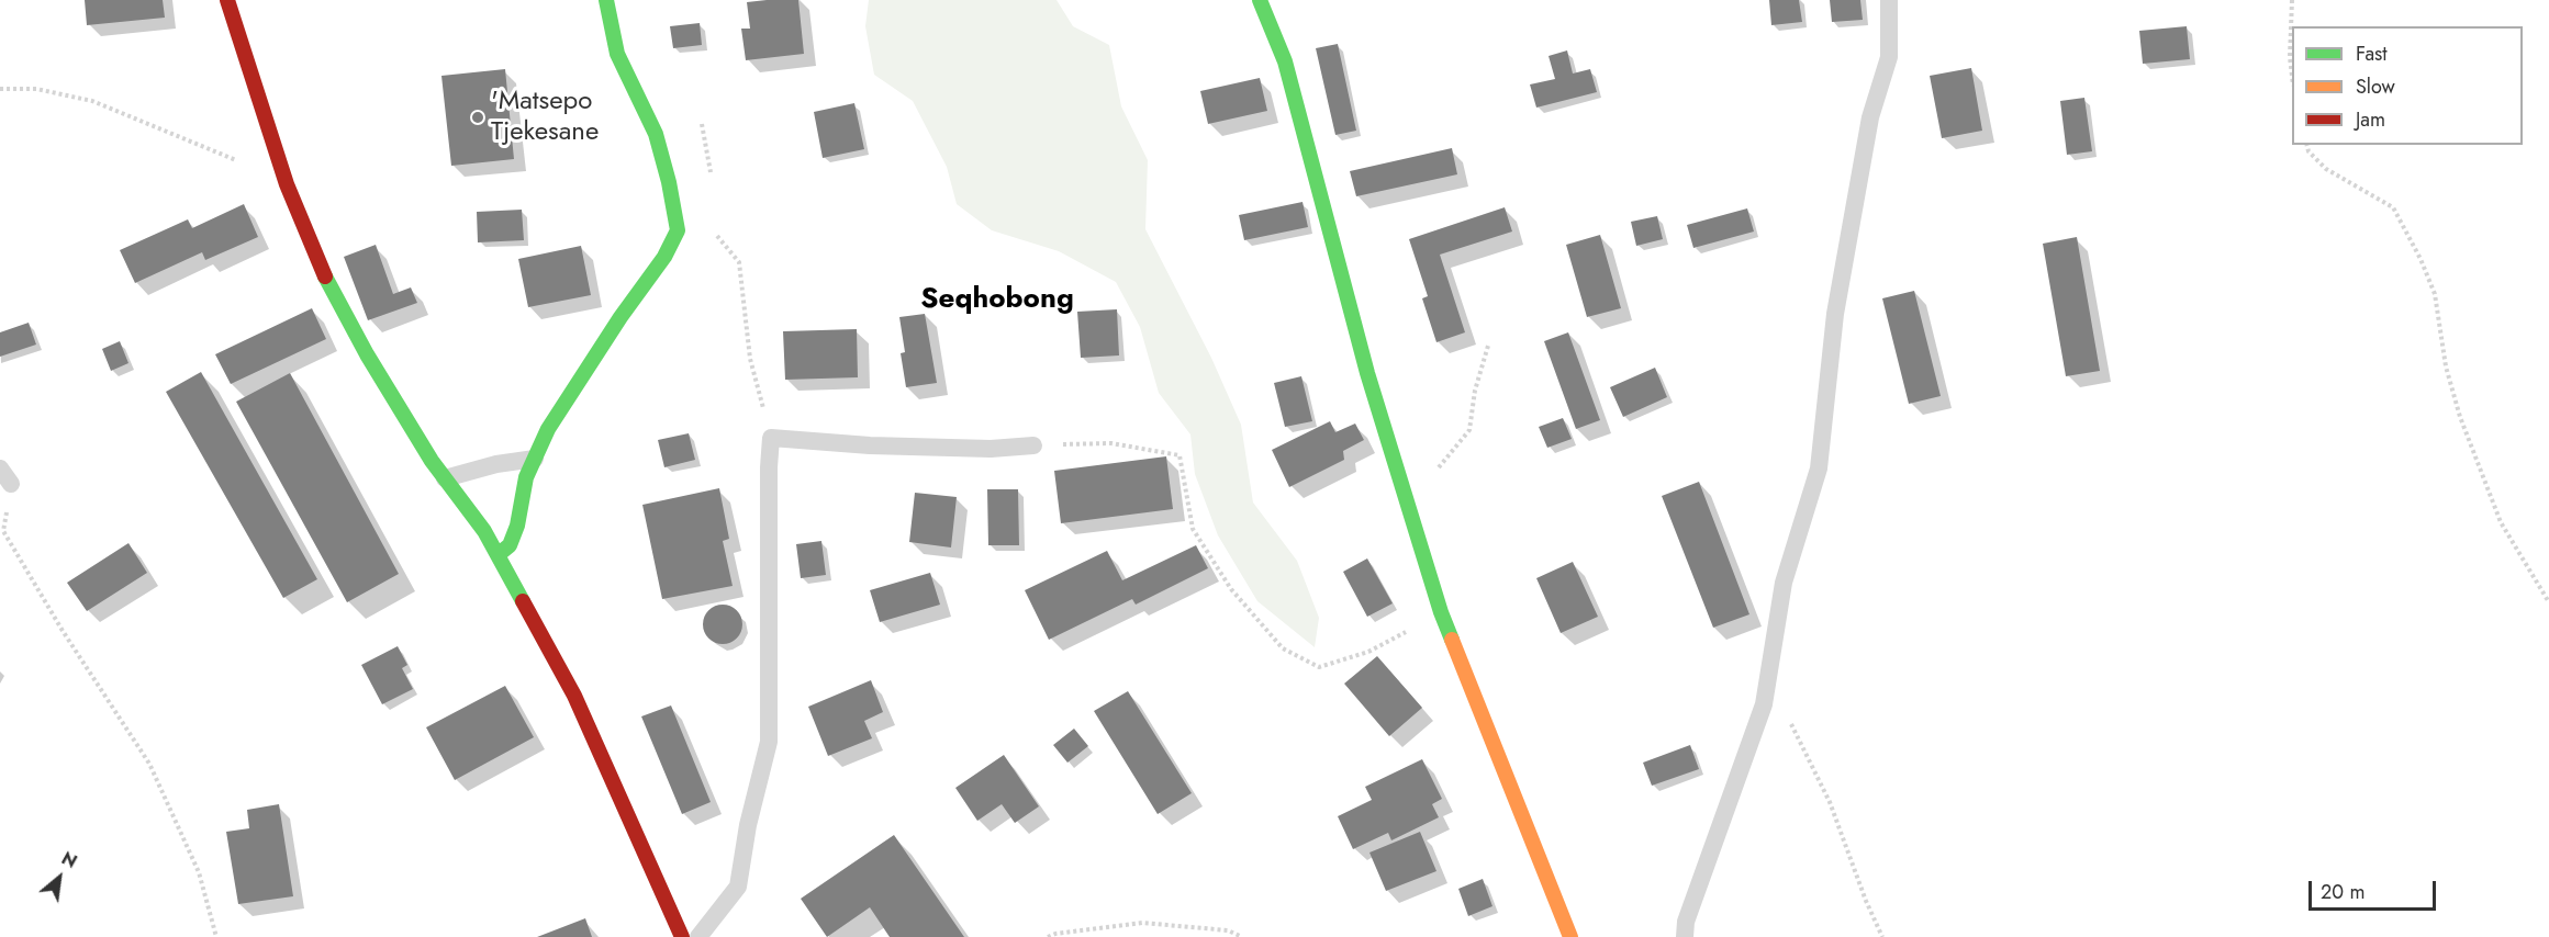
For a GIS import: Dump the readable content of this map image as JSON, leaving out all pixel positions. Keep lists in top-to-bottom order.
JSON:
{
  "districts": ["Seqhobong"],
  "places": ["'Matsepo Tjekesane"],
  "legend": ["Fast", "Slow", "Jam"],
  "scale_bar": "20 m",
  "north": "top right"
}
